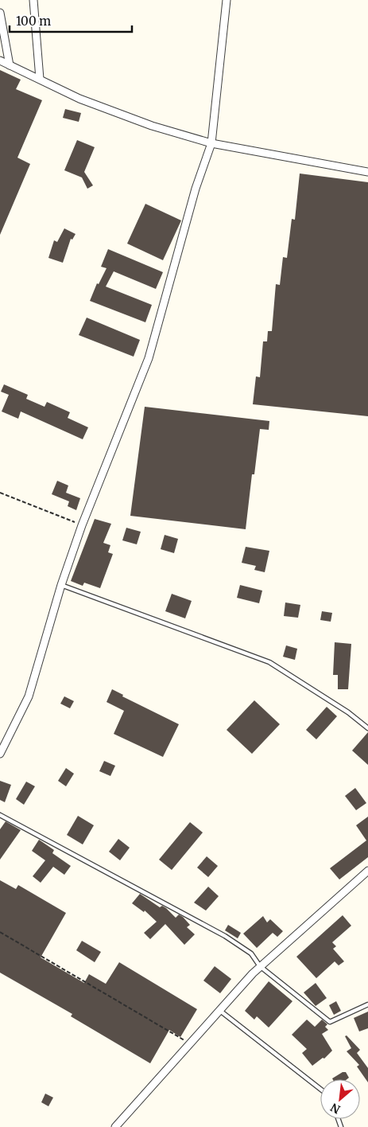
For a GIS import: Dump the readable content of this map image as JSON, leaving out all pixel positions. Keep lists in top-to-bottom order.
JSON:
{
  "scale_bar": "100 m",
  "north": "bottom left"
}
